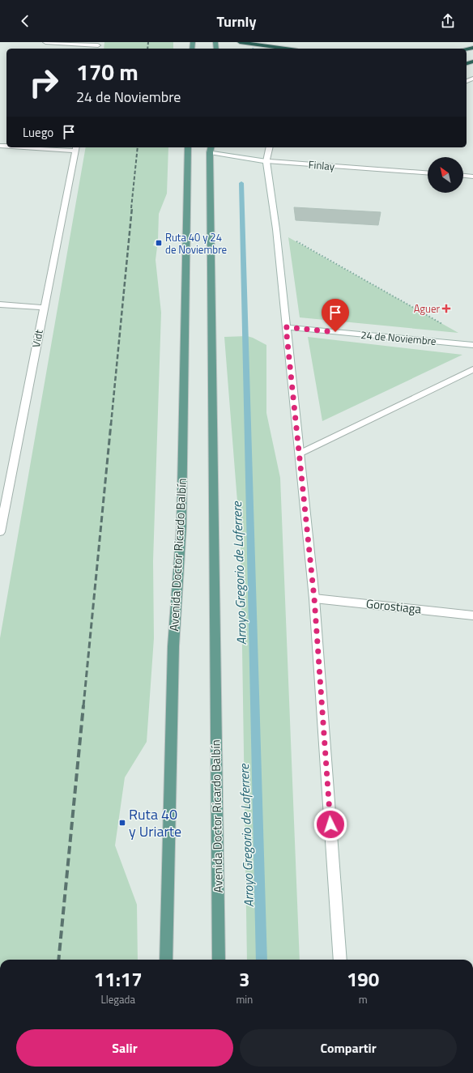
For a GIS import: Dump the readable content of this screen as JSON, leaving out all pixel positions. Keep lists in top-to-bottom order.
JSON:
{
  "streets": {
    "main road": ["Avenida Doctor Ricardo Balbín"],
    "street": [
      "Finlay",
      "24 de Noviembre",
      "Vidt",
      "Gorostiaga"
    ]
  },
  "crossings": [
    ["Finlay", "Avenida Doctor Ricardo Balbín"]
  ],
  "water": ["Arroyo Gregorio de Laferrere"],
  "places": {
    "transit": ["Ruta 40 y 24 de Noviembre", "Ruta 40 y Uriarte"],
    "health": ["Aguer"]
  },
  "north": "top left",
  "page": {
    "header": "Turnly",
    "turn": ["170 m", "24 de Noviembre"],
    "then": "Luego",
    "eta": [
      "11:17",
      "Llegada",
      "3",
      "min",
      "190",
      "m"
    ],
    "buttons": ["Salir", "Compartir"]
  }
}
